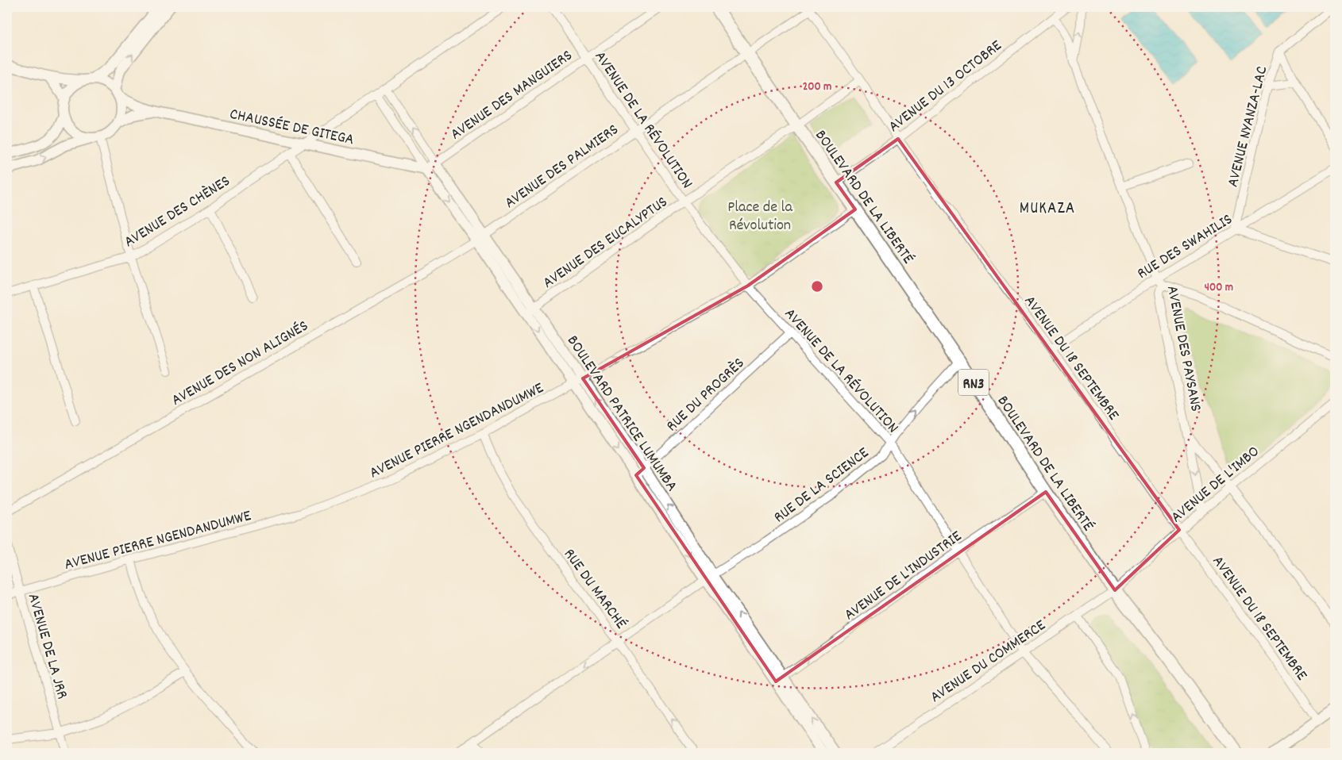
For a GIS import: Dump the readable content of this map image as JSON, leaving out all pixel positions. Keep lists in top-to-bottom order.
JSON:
{
  "streets": {
    "highway": ["BOULEVARD DE LA LIBERTÉ", "RN3"],
    "main road": ["CHAUSSÉE DE GITEGA", "BOULEVARD PATRICE LUMUMBA"],
    "street": [
      "AVENUE DU 13 OCTOBRE",
      "AVENUE DES MANGUIERS",
      "AVENUE DE LA RÉVOLUTION",
      "AVENUE NYANZA-LAC",
      "AVENUE DES PALMIERS",
      "AVENUE DES CHÈNES",
      "AVENUE DES EUCALYPTUS",
      "RUE DES SWAHILIS",
      "AVENUE DES PAYSANS",
      "AVENUE DU 18 SEPTEMBRE",
      "AVENUE DES NON ALIGNÉS",
      "RUE DU PROGRÈS",
      "AVENUE PIERRE NGENDANDUMWE",
      "AVENUE DE L'IMBO",
      "RUE DE LA SCIENCE",
      "AVENUE DE L'INDUSTRIE",
      "RUE DU MARCHÉ",
      "AVENUE DE LA JRR",
      "AVENUE DU COMMERCE"
    ]
  },
  "crossings": [
    ["AVENUE DU 13 OCTOBRE", "BOULEVARD DE LA LIBERTÉ"],
    ["AVENUE DU 13 OCTOBRE", "AVENUE DES PAYSANS"],
    ["AVENUE DU 13 OCTOBRE", "AVENUE DU 18 SEPTEMBRE"],
    ["AVENUE DES MANGUIERS", "AVENUE DE LA RÉVOLUTION"],
    ["AVENUE DES MANGUIERS", "BOULEVARD PATRICE LUMUMBA"],
    ["AVENUE DE LA RÉVOLUTION", "AVENUE DES PALMIERS"],
    ["AVENUE DE LA RÉVOLUTION", "AVENUE DES EUCALYPTUS"],
    ["AVENUE DE LA RÉVOLUTION", "RUE DU PROGRÈS"],
    ["AVENUE DE LA RÉVOLUTION", "AVENUE PIERRE NGENDANDUMWE"],
    ["AVENUE DE LA RÉVOLUTION", "RUE DE LA SCIENCE"],
    ["AVENUE DE LA RÉVOLUTION", "AVENUE DE L'INDUSTRIE"],
    ["AVENUE DE LA RÉVOLUTION", "AVENUE DU COMMERCE"],
    ["CHAUSSÉE DE GITEGA", "AVENUE DES CHÈNES"],
    ["CHAUSSÉE DE GITEGA", "BOULEVARD PATRICE LUMUMBA"],
    ["AVENUE NYANZA-LAC", "RUE DES SWAHILIS"],
    ["AVENUE DES PALMIERS", "BOULEVARD DE LA LIBERTÉ"],
    ["AVENUE DES PALMIERS", "AVENUE DU 18 SEPTEMBRE"],
    ["AVENUE DES PALMIERS", "AVENUE DES NON ALIGNÉS"],
    ["AVENUE DES PALMIERS", "BOULEVARD PATRICE LUMUMBA"],
    ["BOULEVARD DE LA LIBERTÉ", "AVENUE DES EUCALYPTUS"],
    ["BOULEVARD DE LA LIBERTÉ", "AVENUE PIERRE NGENDANDUMWE"],
    ["BOULEVARD DE LA LIBERTÉ", "AVENUE DE L'IMBO"],
    ["BOULEVARD DE LA LIBERTÉ", "RUE DE LA SCIENCE"],
    ["BOULEVARD DE LA LIBERTÉ", "AVENUE DE L'INDUSTRIE"],
    ["BOULEVARD DE LA LIBERTÉ", "AVENUE DU COMMERCE"],
    ["AVENUE DES CHÈNES", "BOULEVARD PATRICE LUMUMBA"],
    ["AVENUE DES EUCALYPTUS", "AVENUE DU 18 SEPTEMBRE"],
    ["AVENUE DES EUCALYPTUS", "BOULEVARD PATRICE LUMUMBA"],
    ["RUE DES SWAHILIS", "AVENUE DES PAYSANS"],
    ["RUE DES SWAHILIS", "AVENUE DU 18 SEPTEMBRE"],
    ["AVENUE DES PAYSANS", "AVENUE DE L'IMBO"],
    ["AVENUE DU 18 SEPTEMBRE", "AVENUE DE L'IMBO"],
    ["AVENUE DES NON ALIGNÉS", "BOULEVARD PATRICE LUMUMBA"],
    ["RUE DU PROGRÈS", "BOULEVARD PATRICE LUMUMBA"],
    ["BOULEVARD PATRICE LUMUMBA", "AVENUE PIERRE NGENDANDUMWE"],
    ["BOULEVARD PATRICE LUMUMBA", "RUE DE LA SCIENCE"],
    ["BOULEVARD PATRICE LUMUMBA", "AVENUE DE L'INDUSTRIE"],
    ["AVENUE PIERRE NGENDANDUMWE", "RUE DU MARCHÉ"],
    ["AVENUE PIERRE NGENDANDUMWE", "AVENUE DE LA JRR"],
    ["AVENUE DE L'IMBO", "AVENUE DU COMMERCE"],
    ["RUE DE LA SCIENCE", "RUE DU MARCHÉ"]
  ],
  "one_way": ["AVENUE DE L'INDUSTRIE", "RUE DU MARCHÉ"],
  "districts": ["MUKAZA"],
  "parks": ["Place de la Révolution"],
  "rings": ["200 m", "400 m"]
}
